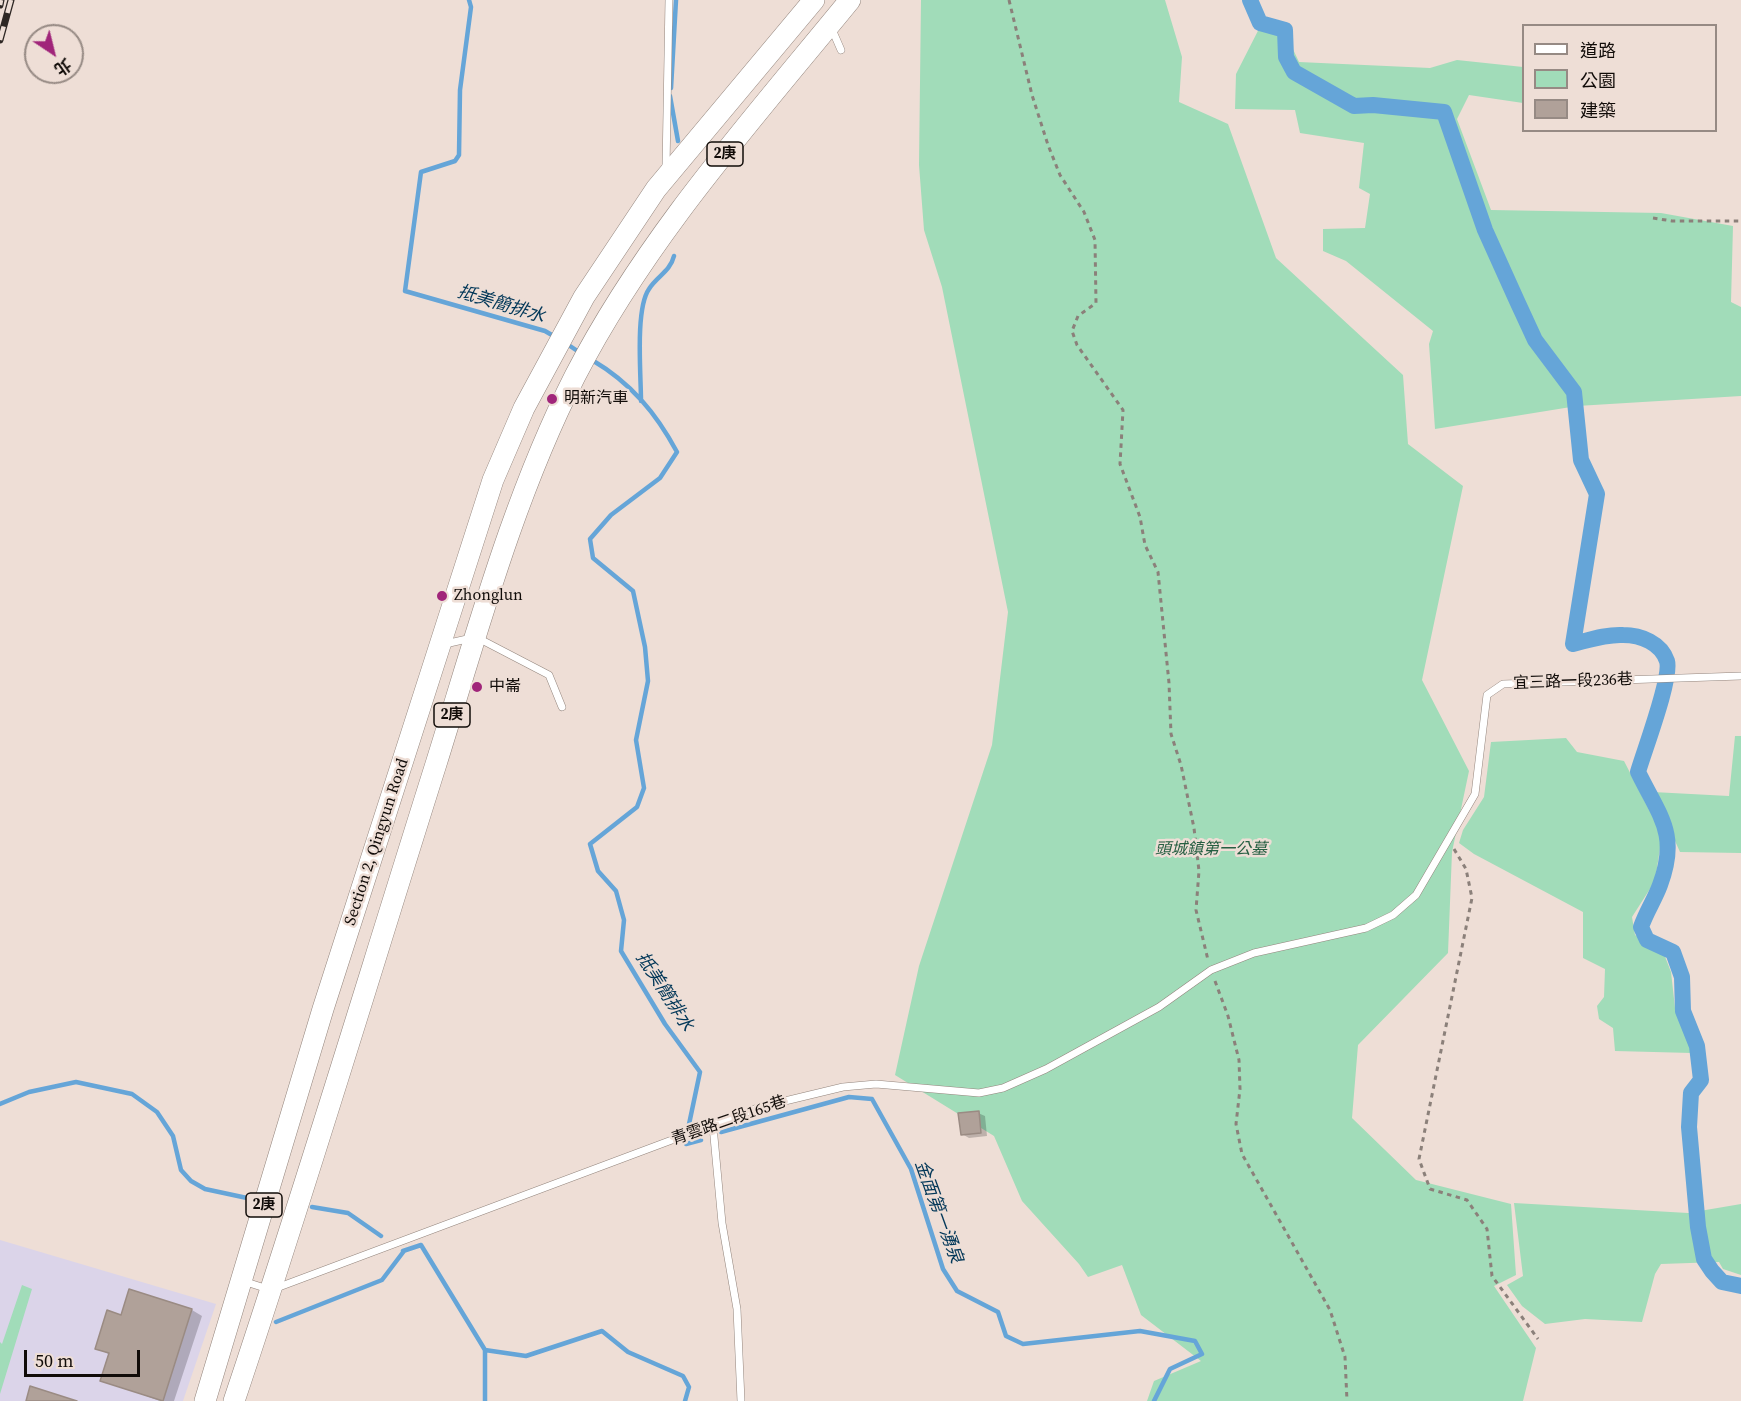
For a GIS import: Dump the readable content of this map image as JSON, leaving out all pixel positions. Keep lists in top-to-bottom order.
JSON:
{
  "streets": {
    "main road": ["2庚", "Section 2, Qingyun Road"],
    "lane": ["宜三路一段236巷", "青雲路二段165巷"]
  },
  "crossings": [
    ["2庚", "Section 2, Qingyun Road"],
    ["宜三路一段236巷", "青雲路二段165巷"],
    ["Section 2, Qingyun Road", "青雲路二段165巷"]
  ],
  "water": ["抵美簡排水", "金面第一湧泉"],
  "parks": ["頭城鎮第一公墓"],
  "places": ["明新汽車", "Zhonglun", "中崙"],
  "legend": ["道路", "公園", "建築"],
  "scale_bar": "50 m",
  "north": "bottom right"
}
